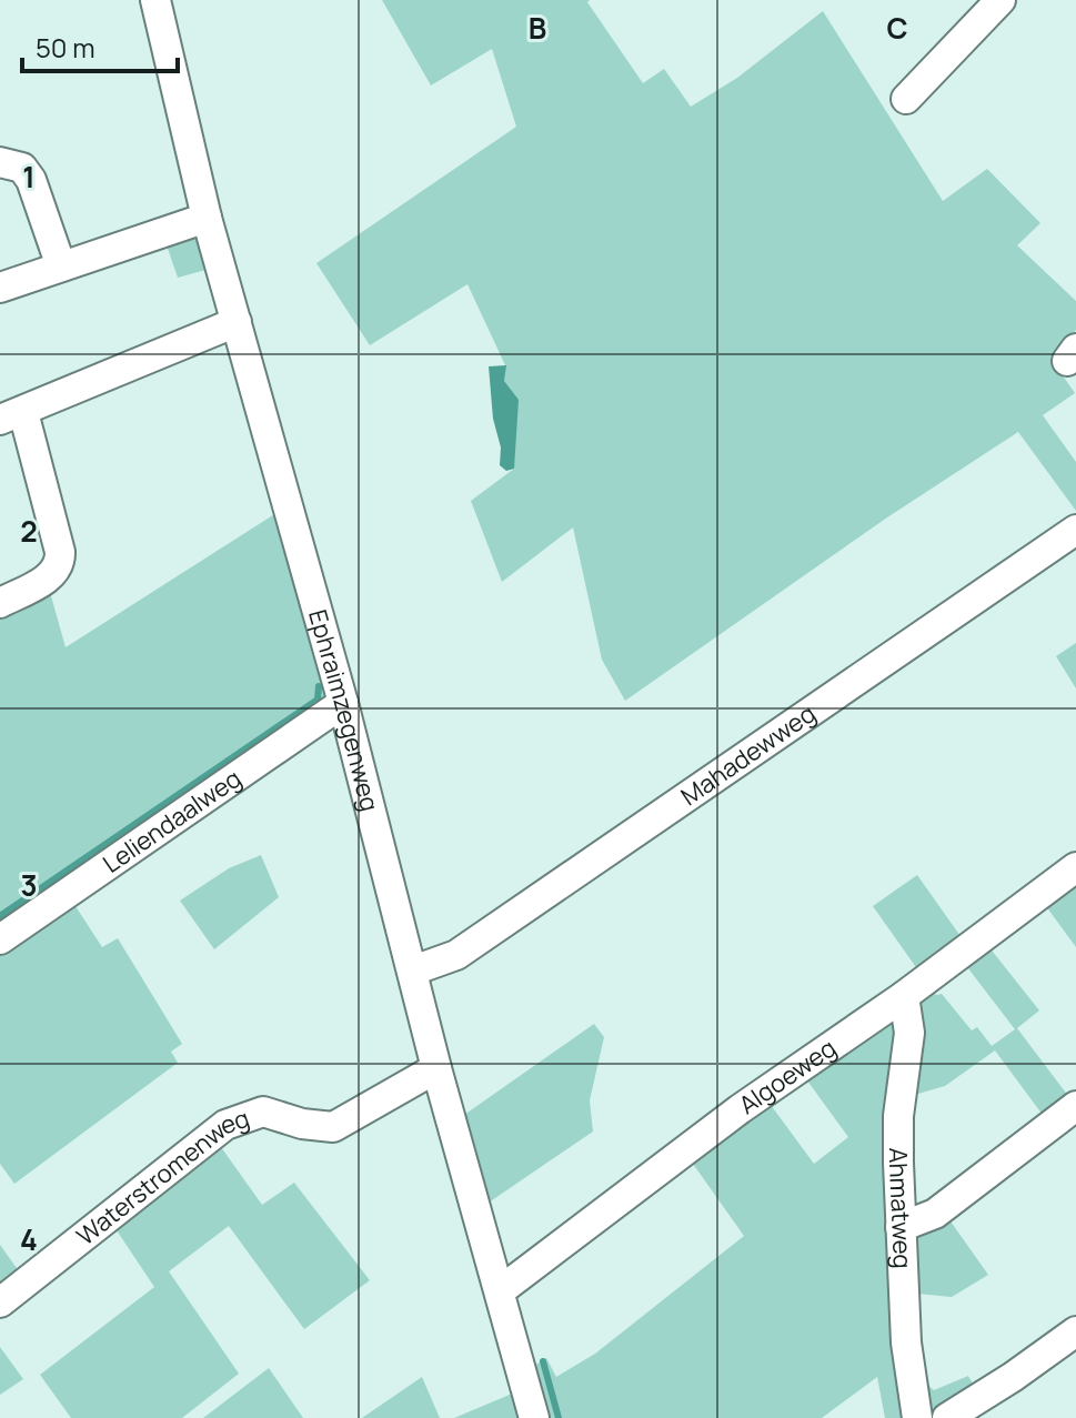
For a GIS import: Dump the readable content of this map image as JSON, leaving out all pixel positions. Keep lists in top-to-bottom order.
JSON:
{
  "streets": {
    "street": [
      "Ephraimzegenweg",
      "Mahadewweg",
      "Leliendaalweg",
      "Algoeweg",
      "Waterstromenweg",
      "Ahmatweg"
    ]
  },
  "crossings": [
    ["Ephraimzegenweg", "Mahadewweg"],
    ["Ephraimzegenweg", "Leliendaalweg"],
    ["Ephraimzegenweg", "Algoeweg"],
    ["Ephraimzegenweg", "Waterstromenweg"],
    ["Algoeweg", "Ahmatweg"]
  ],
  "scale_bar": "50 m",
  "grid": {
    "columns": ["B", "C"],
    "rows": [
      "1",
      "2",
      "3",
      "4"
    ]
  }
}
